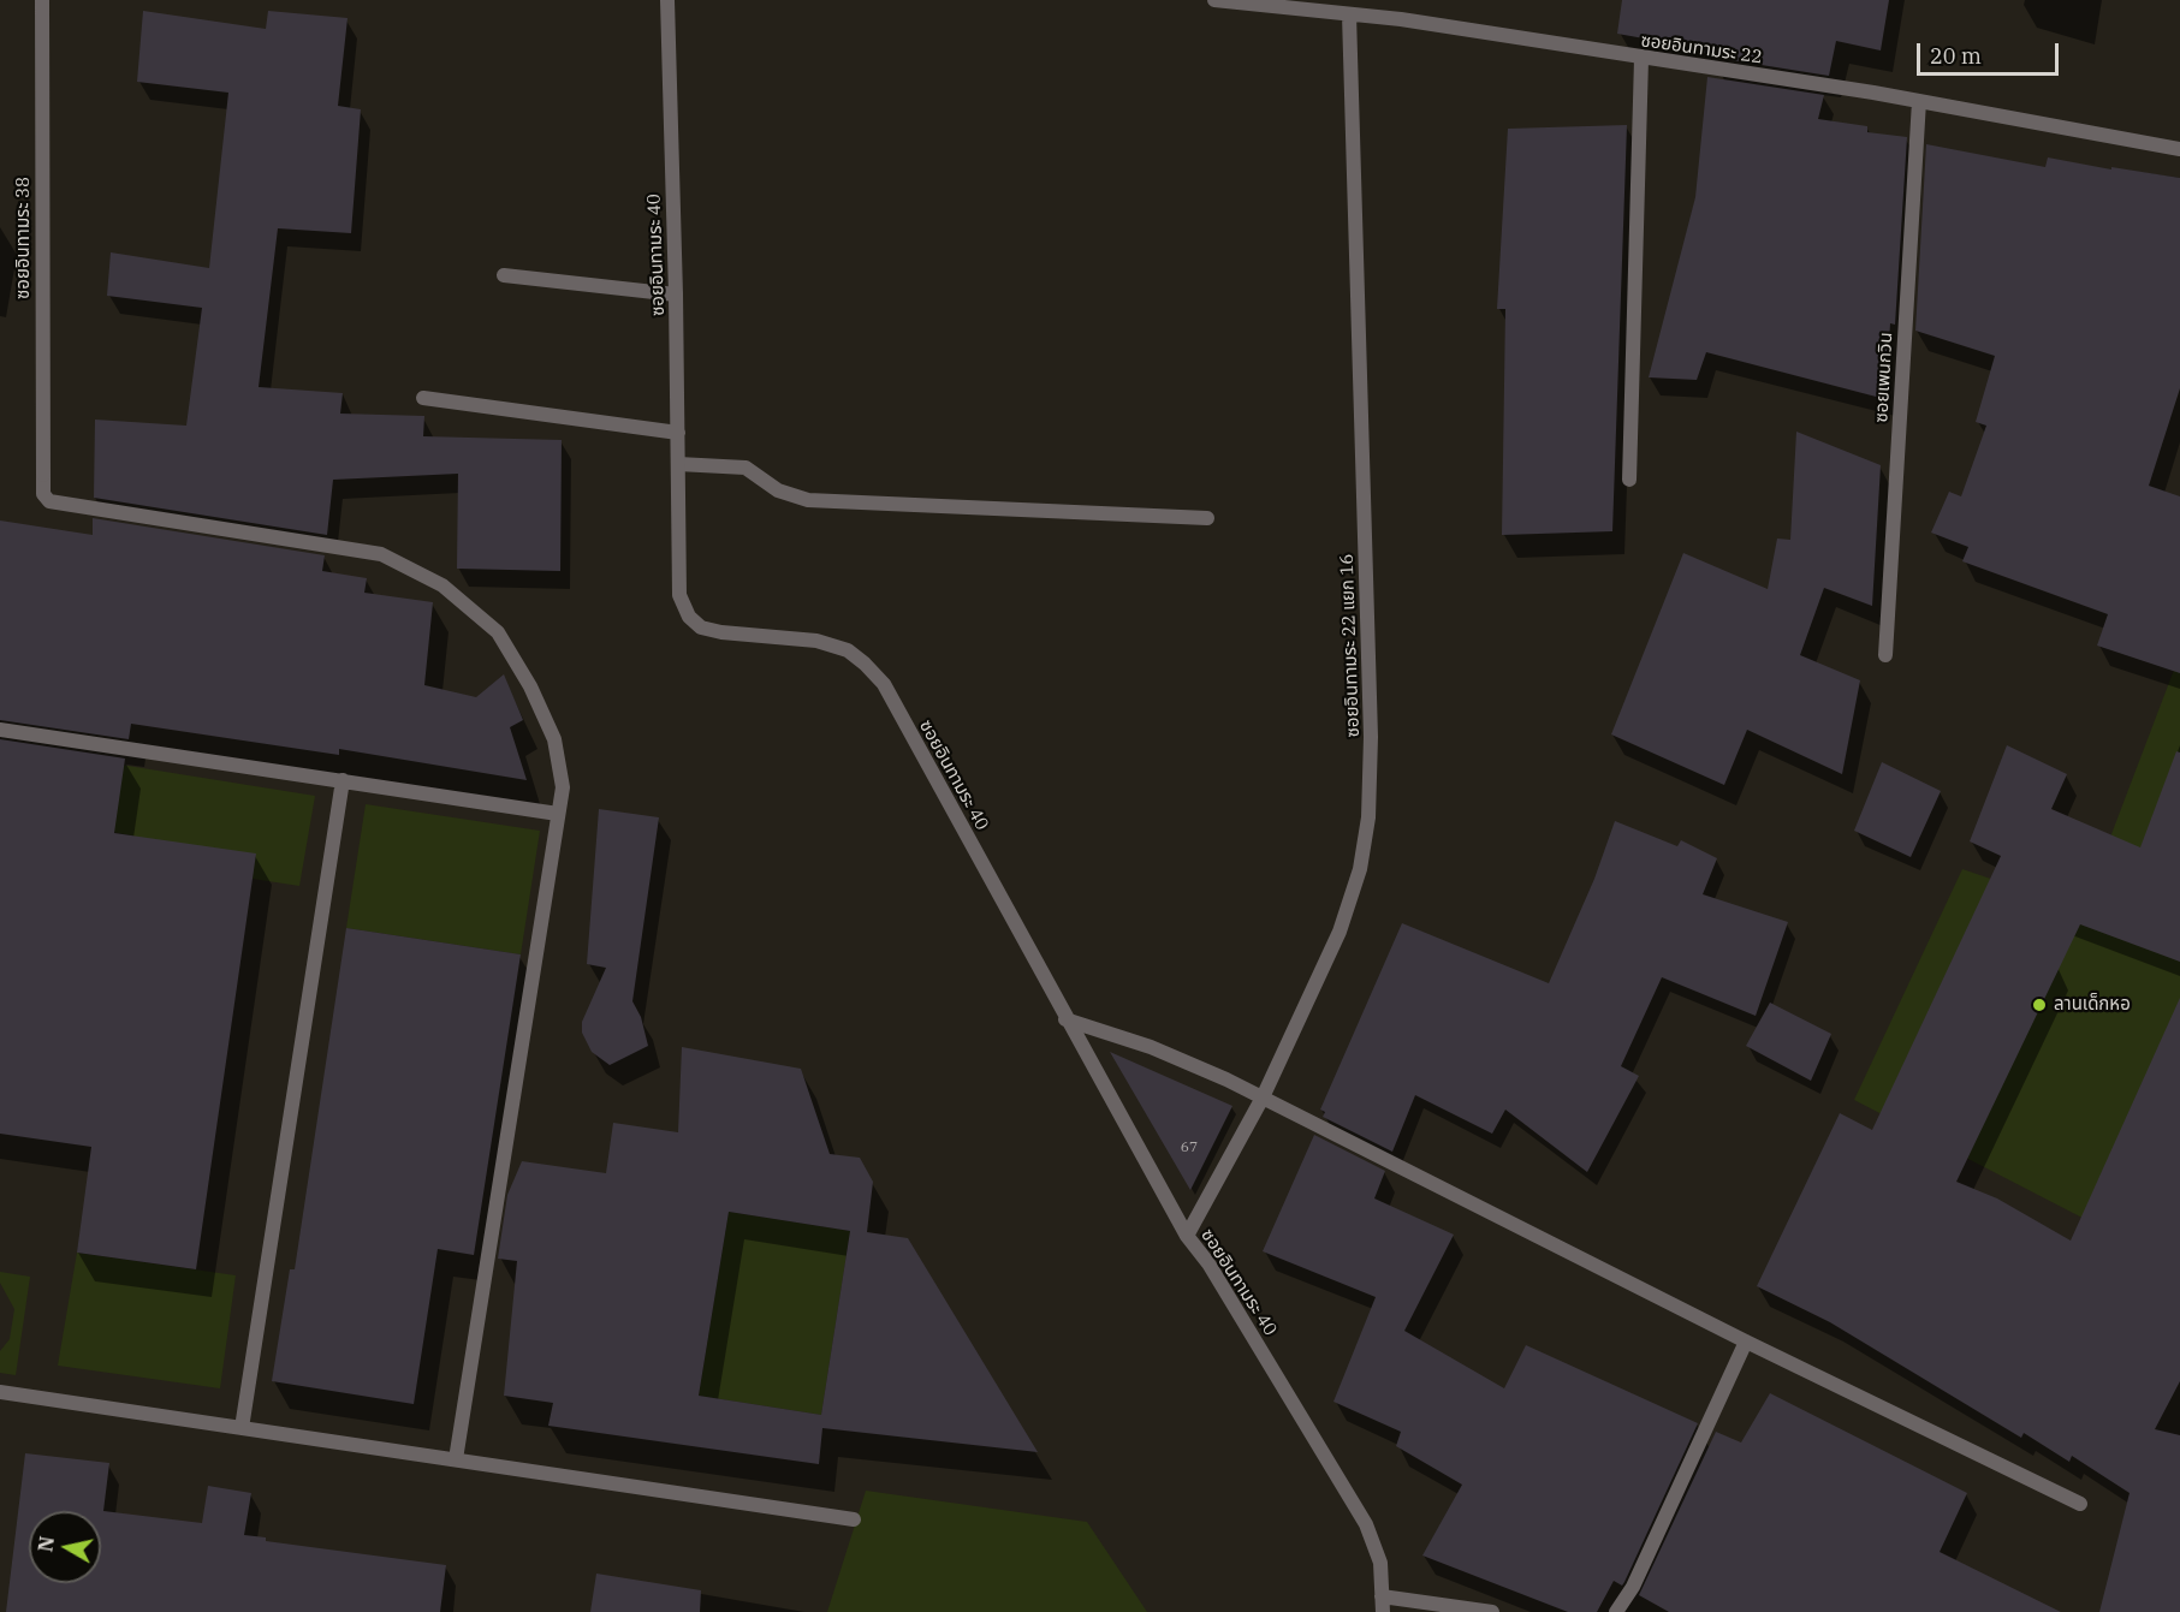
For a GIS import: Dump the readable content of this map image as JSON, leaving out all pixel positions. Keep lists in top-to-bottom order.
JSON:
{
  "streets": {
    "street": [
      "ซอยอินทามระ 22",
      "ซอยอินทามระ 38",
      "ซอยอินทามระ 40",
      "ซอยเพนกวิน",
      "ซอยอินทามระ 22 แยก 16"
    ]
  },
  "crossings": [
    ["ซอยอินทามระ 22", "ซอยเพนกวิน"],
    ["ซอยอินทามระ 22", "ซอยอินทามระ 22 แยก 16"],
    ["ซอยอินทามระ 40", "ซอยอินทามระ 22 แยก 16"]
  ],
  "places": ["ลานเด็กหอ"],
  "house_numbers": ["67"],
  "scale_bar": "20 m",
  "north": "left"
}
